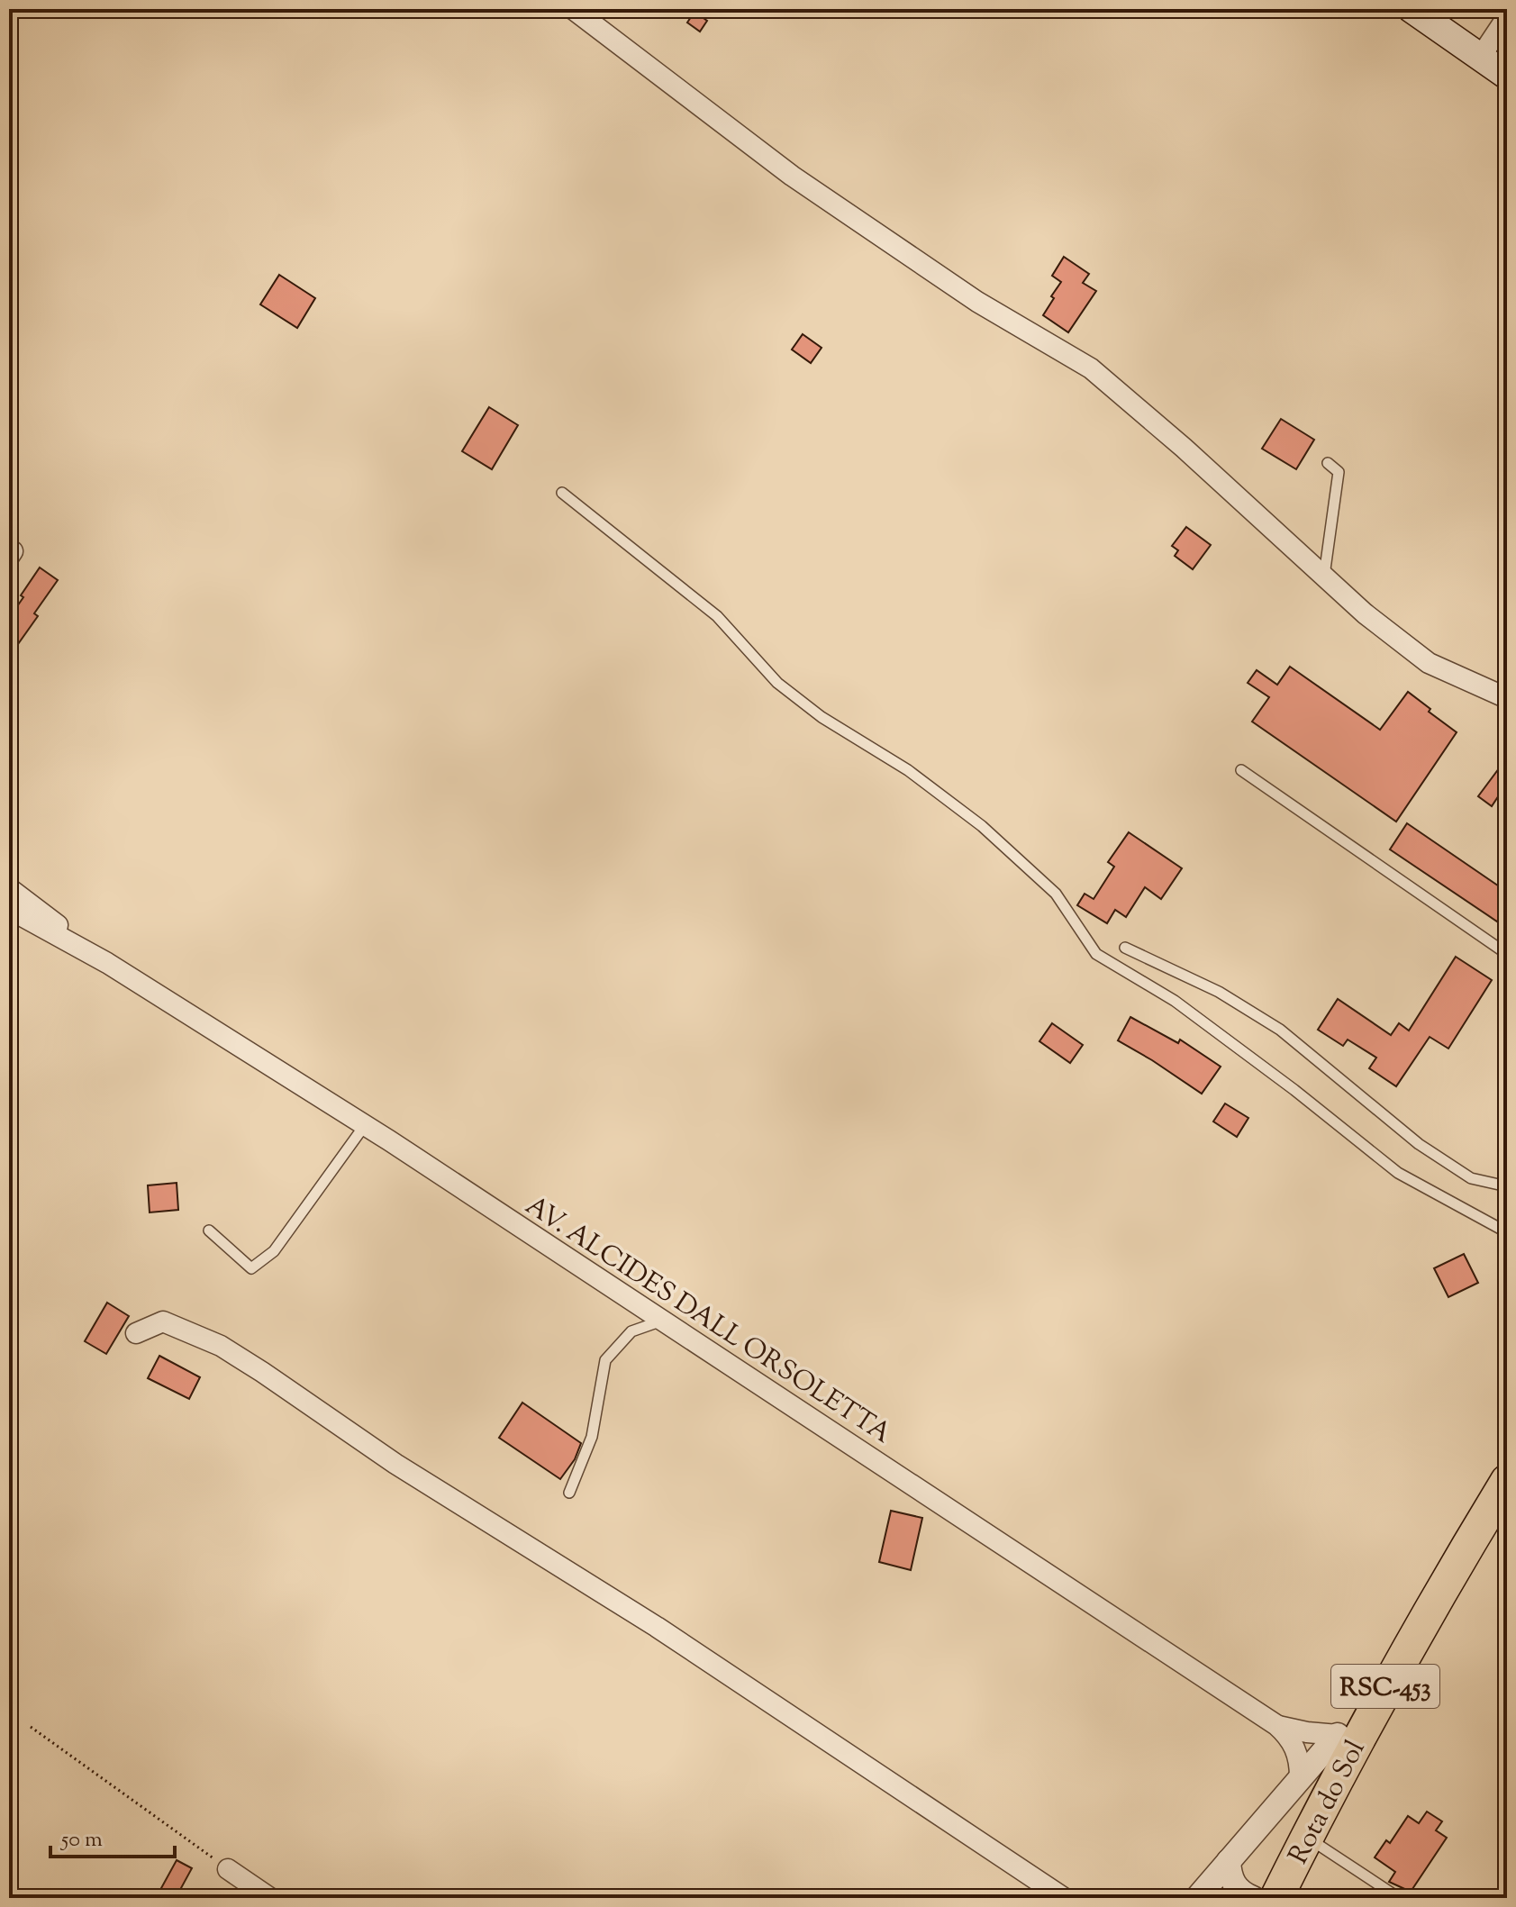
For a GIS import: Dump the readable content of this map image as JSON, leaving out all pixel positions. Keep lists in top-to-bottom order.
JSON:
{
  "streets": {
    "highway": ["RSC-453", "Rota do Sol"],
    "street": ["AV. ALCIDES DALL ORSOLETTA"]
  },
  "scale_bar": "50 m"
}
